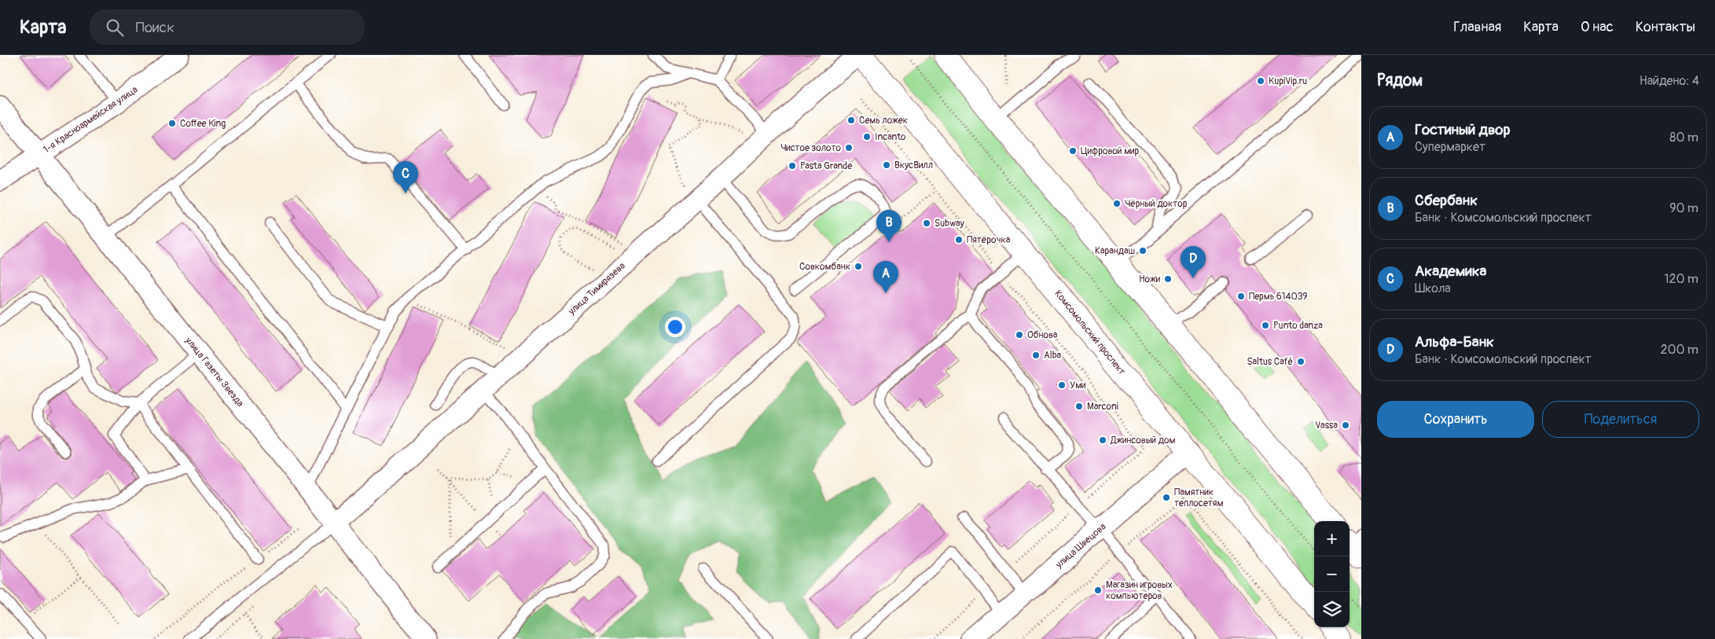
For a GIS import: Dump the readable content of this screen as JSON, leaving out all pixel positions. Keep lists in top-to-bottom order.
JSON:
{
  "streets": {
    "main road": ["Комсомольский проспект"],
    "street": [
      "1-я Красноармейская улица",
      "улица Тимирязева",
      "улица Газеты Звезда",
      "улица Швецова"
    ]
  },
  "crossings": [
    ["1-я Красноармейская улица", "улица Газеты Звезда"],
    ["улица Тимирязева", "Комсомольский проспект"],
    ["улица Тимирязева", "улица Газеты Звезда"],
    ["Комсомольский проспект", "улица Швецова"]
  ],
  "places": [
    "KupiVip.ru",
    "Семь ложек",
    "Coffee King",
    "Incanto",
    "Чистое золото",
    "Цифровой мир",
    "ВкусВилл",
    "Pasta Grande",
    "Чёрный доктор",
    "Subway",
    "Пятёрочка",
    "Карандаш",
    "Совкомбанк",
    "Ножи",
    "Пермь 614039",
    "Punto danza",
    "Обнова",
    "Alba",
    "Saltus Café",
    "Уми",
    "Marconi",
    "Vassa",
    "Джинсовый дом",
    "Памятник теплосетям",
    "Магазин игровых компьютеров"
  ],
  "page": {
    "header": "Карта",
    "search": "Поиск",
    "nav": [
      "Главная",
      "Карта",
      "О нас",
      "Контакты"
    ],
    "heading": ["Рядом", "Найдено: 4"],
    "list": [
      {
        "mark": "A",
        "name": "Гостиный двор",
        "note": "Супермаркет",
        "value": "80 m"
      },
      {
        "mark": "B",
        "name": "Сбербанк",
        "note": "Банк · Комсомольский проспект",
        "value": "90 m"
      },
      {
        "mark": "C",
        "name": "Академика",
        "note": "Школа",
        "value": "120 m"
      },
      {
        "mark": "D",
        "name": "Альфа-Банк",
        "note": "Банк · Комсомольский проспект",
        "value": "200 m"
      }
    ],
    "pins": [
      "C",
      "B",
      "D",
      "A"
    ],
    "buttons": ["Сохранить", "Поделиться"],
    "map_buttons": ["+", "−"]
  }
}
